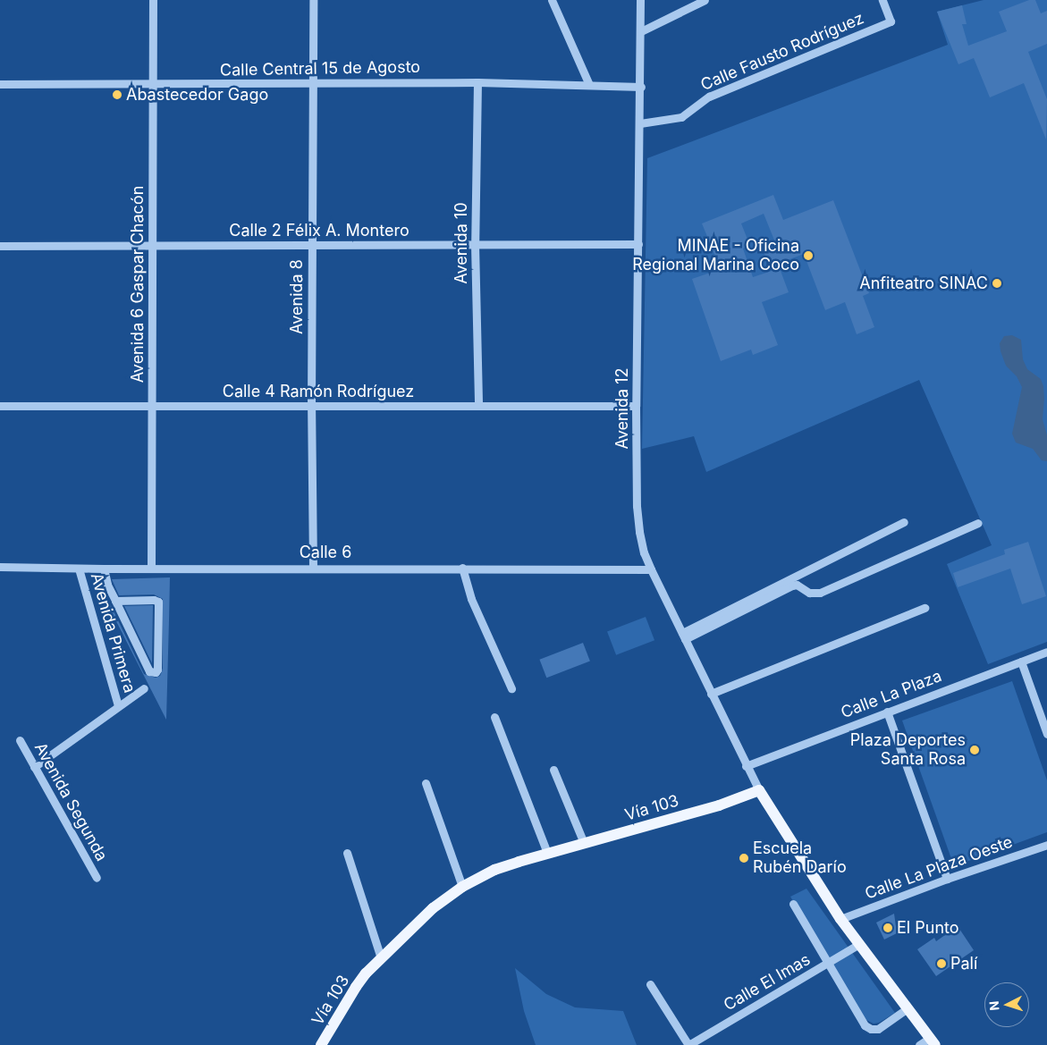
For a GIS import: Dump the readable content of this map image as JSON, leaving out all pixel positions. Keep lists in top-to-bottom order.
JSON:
{
  "streets": {
    "main road": ["Vía 103"],
    "street": [
      "Calle Fausto Rodríguez",
      "Calle Central 15 de Agosto",
      "Calle 2 Félix A. Montero",
      "Avenida 10",
      "Avenida 6 Gaspar Chacón",
      "Avenida 8",
      "Calle 4 Ramón Rodríguez",
      "Avenida 12",
      "Calle 6",
      "Avenida Primera",
      "Calle La Plaza",
      "Avenida Segunda",
      "Calle La Plaza Oeste",
      "Calle El Imas"
    ]
  },
  "crossings": [
    ["Calle Fausto Rodríguez", "Avenida 12"],
    ["Calle Central 15 de Agosto", "Avenida 10"],
    ["Calle Central 15 de Agosto", "Avenida 6 Gaspar Chacón"],
    ["Calle Central 15 de Agosto", "Avenida 8"],
    ["Calle Central 15 de Agosto", "Avenida 12"],
    ["Calle 2 Félix A. Montero", "Avenida 10"],
    ["Calle 2 Félix A. Montero", "Avenida 6 Gaspar Chacón"],
    ["Calle 2 Félix A. Montero", "Avenida 8"],
    ["Calle 2 Félix A. Montero", "Avenida 12"],
    ["Avenida 10", "Calle 4 Ramón Rodríguez"],
    ["Avenida 6 Gaspar Chacón", "Calle 4 Ramón Rodríguez"],
    ["Avenida 6 Gaspar Chacón", "Calle 6"],
    ["Avenida 8", "Calle 4 Ramón Rodríguez"],
    ["Avenida 8", "Calle 6"],
    ["Calle 4 Ramón Rodríguez", "Avenida 12"],
    ["Avenida 12", "Calle 6"],
    ["Avenida 12", "Calle La Plaza"],
    ["Avenida 12", "Vía 103"],
    ["Calle 6", "Avenida Primera"]
  ],
  "places": [
    "Abastecedor Gago",
    "MINAE - Oficina Regional Marina Coco",
    "Anfiteatro SINAC",
    "Plaza Deportes Santa Rosa",
    "Escuela Rubén Darío",
    "El Punto",
    "Palí"
  ],
  "north": "left"
}
